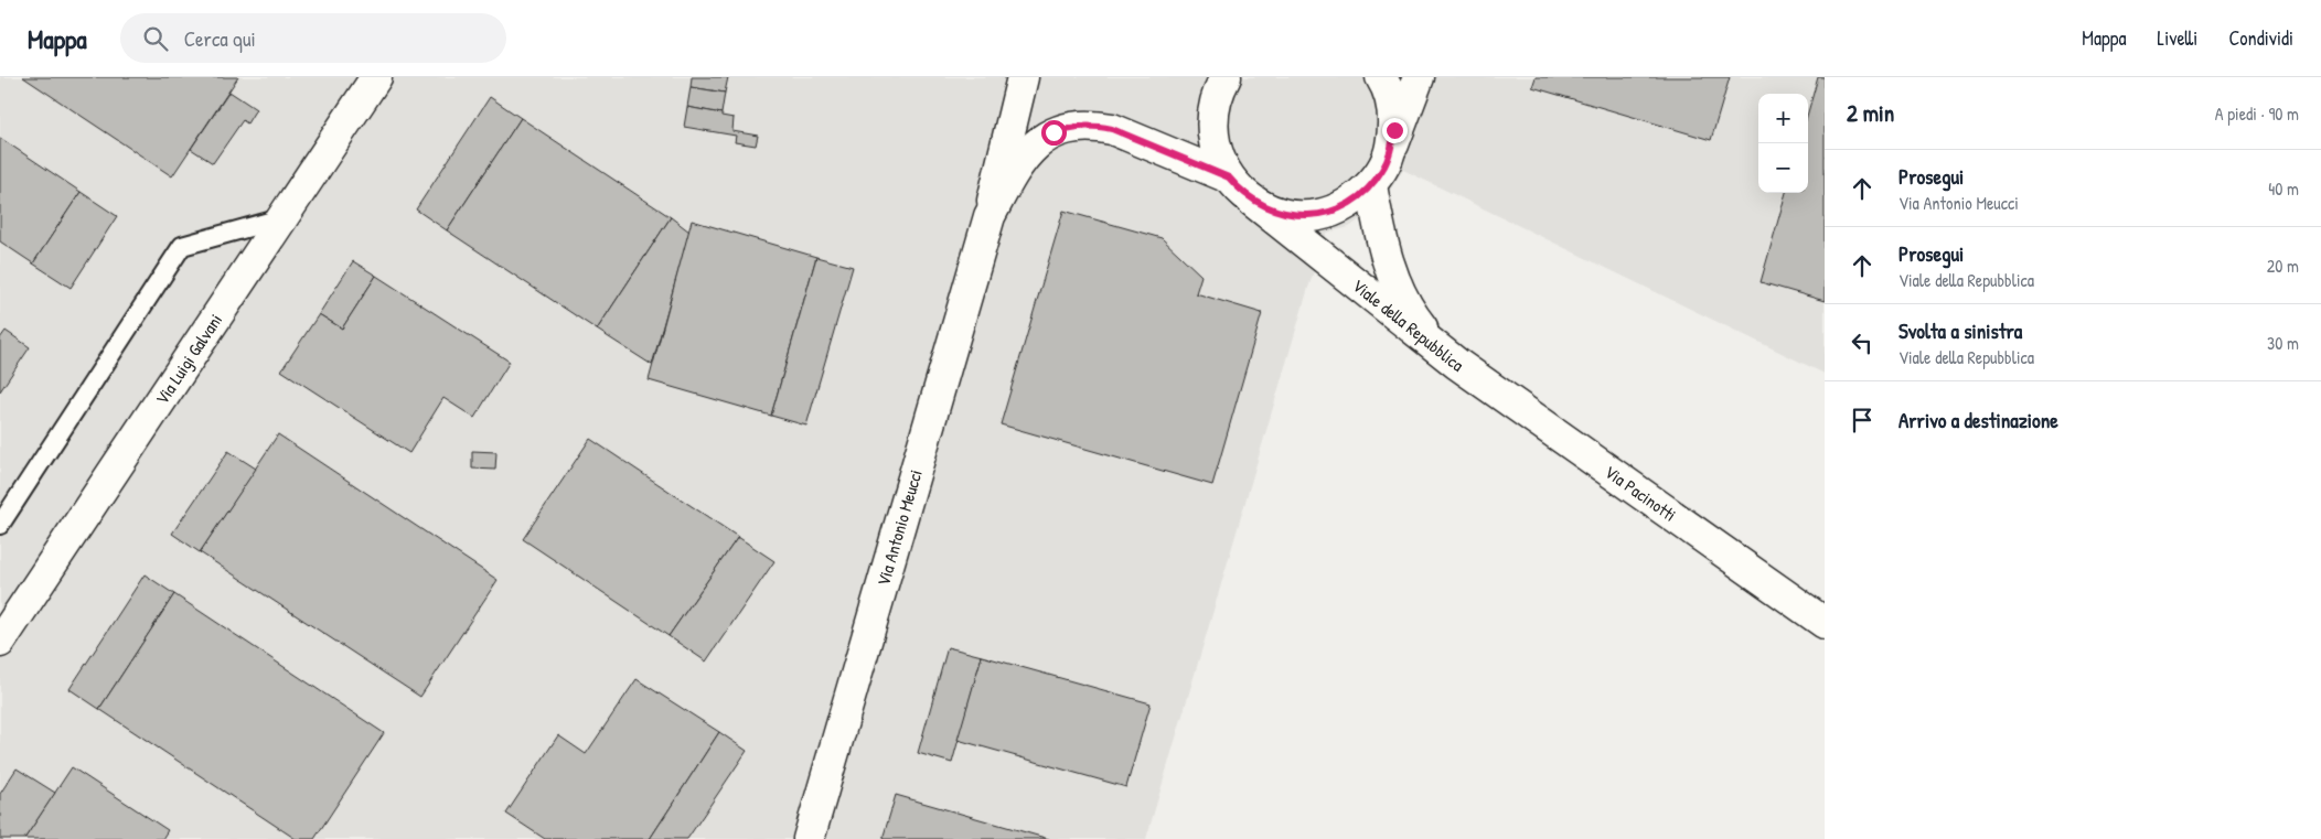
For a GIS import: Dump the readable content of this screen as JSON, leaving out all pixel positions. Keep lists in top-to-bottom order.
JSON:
{
  "streets": {
    "main road": [
      "Viale della Repubblica",
      "Via Luigi Galvani",
      "Via Pacinotti",
      "Via Antonio Meucci"
    ]
  },
  "crossings": [
    ["Viale della Repubblica", "Via Pacinotti"],
    ["Viale della Repubblica", "Via Antonio Meucci"]
  ],
  "page": {
    "header": "Mappa",
    "search": "Cerca qui",
    "nav": ["Mappa", "Livelli", "Condividi"],
    "heading": ["2 min", "A piedi · 90 m"],
    "map_buttons": ["+", "−"],
    "list": [
      ["Prosegui", "Via Antonio Meucci", "40 m"],
      ["Prosegui", "Viale della Repubblica", "20 m"],
      ["Svolta a sinistra", "Viale della Repubblica", "30 m"],
      "Arrivo a destinazione"
    ]
  }
}
